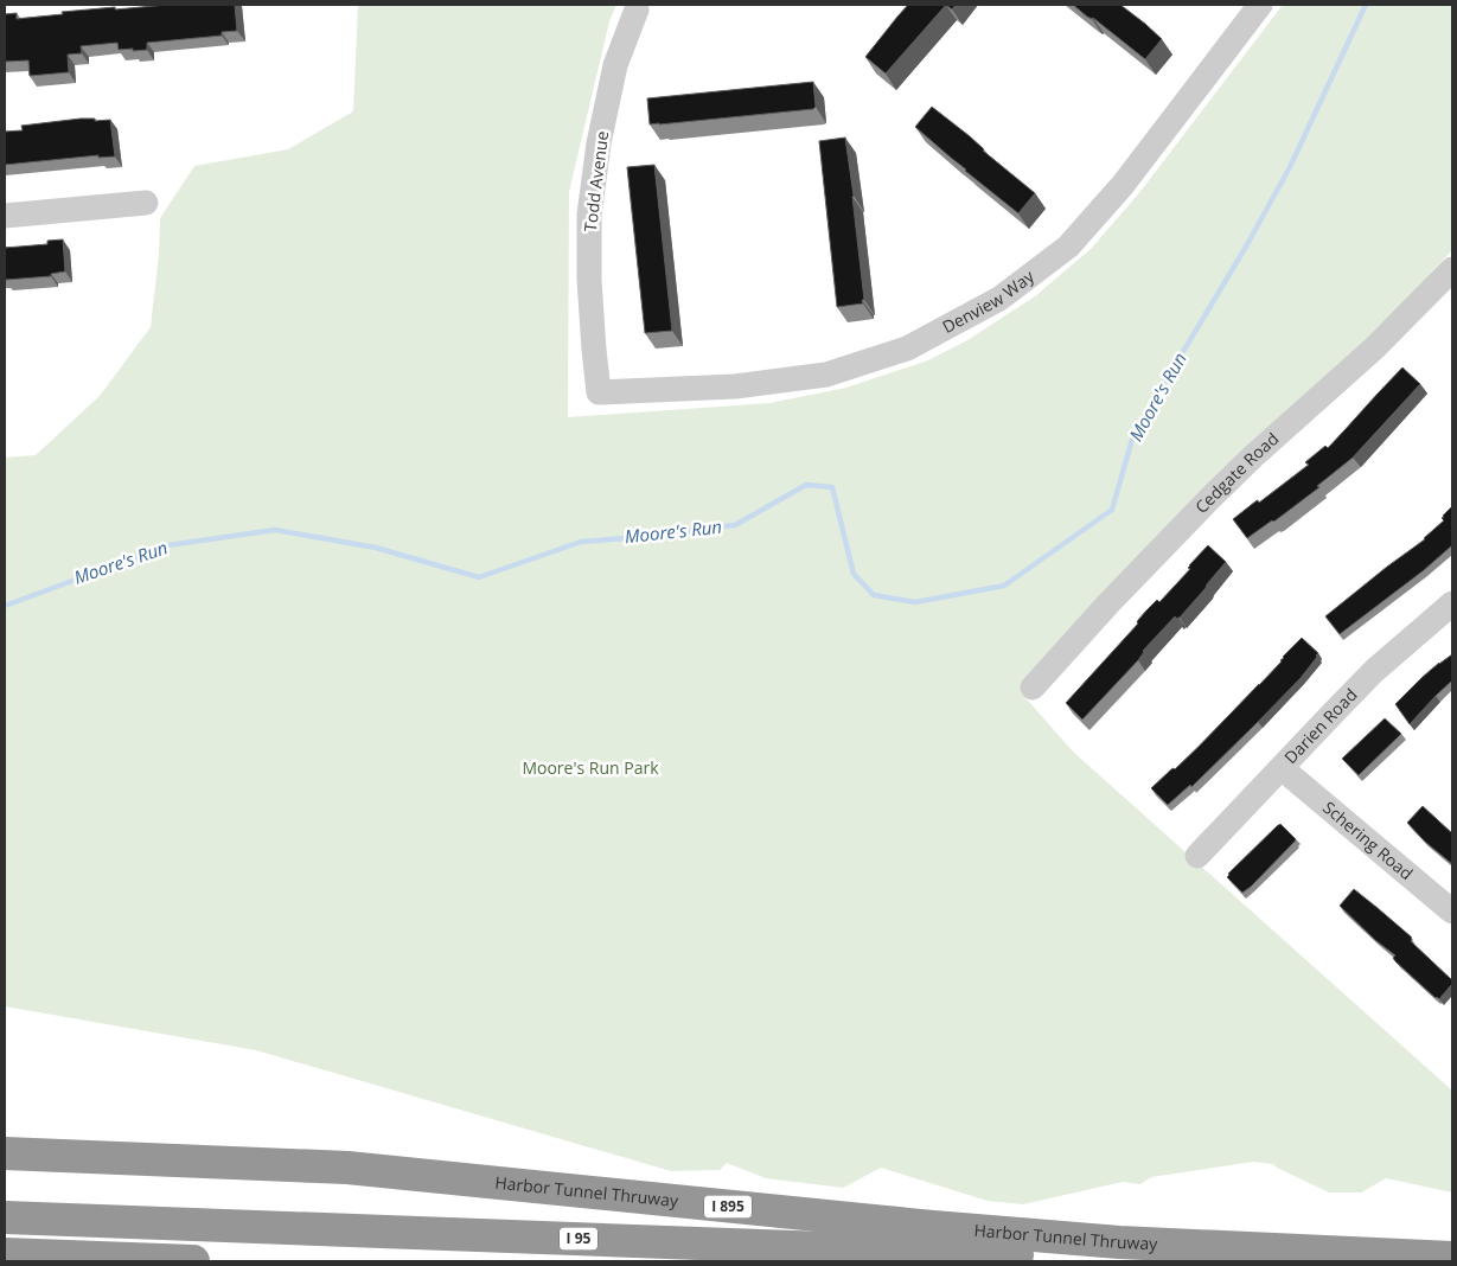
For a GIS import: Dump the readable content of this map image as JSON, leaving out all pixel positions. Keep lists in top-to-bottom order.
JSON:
{
  "streets": {
    "highway": ["Harbor Tunnel Thruway", "I 895", "I 95"],
    "street": [
      "Todd Avenue",
      "Denview Way",
      "Cedgate Road",
      "Darien Road",
      "Schering Road"
    ]
  },
  "crossings": [
    ["Todd Avenue", "Denview Way"],
    ["Darien Road", "Schering Road"]
  ],
  "water": ["Moore's Run"],
  "parks": ["Moore's Run Park"]
}
